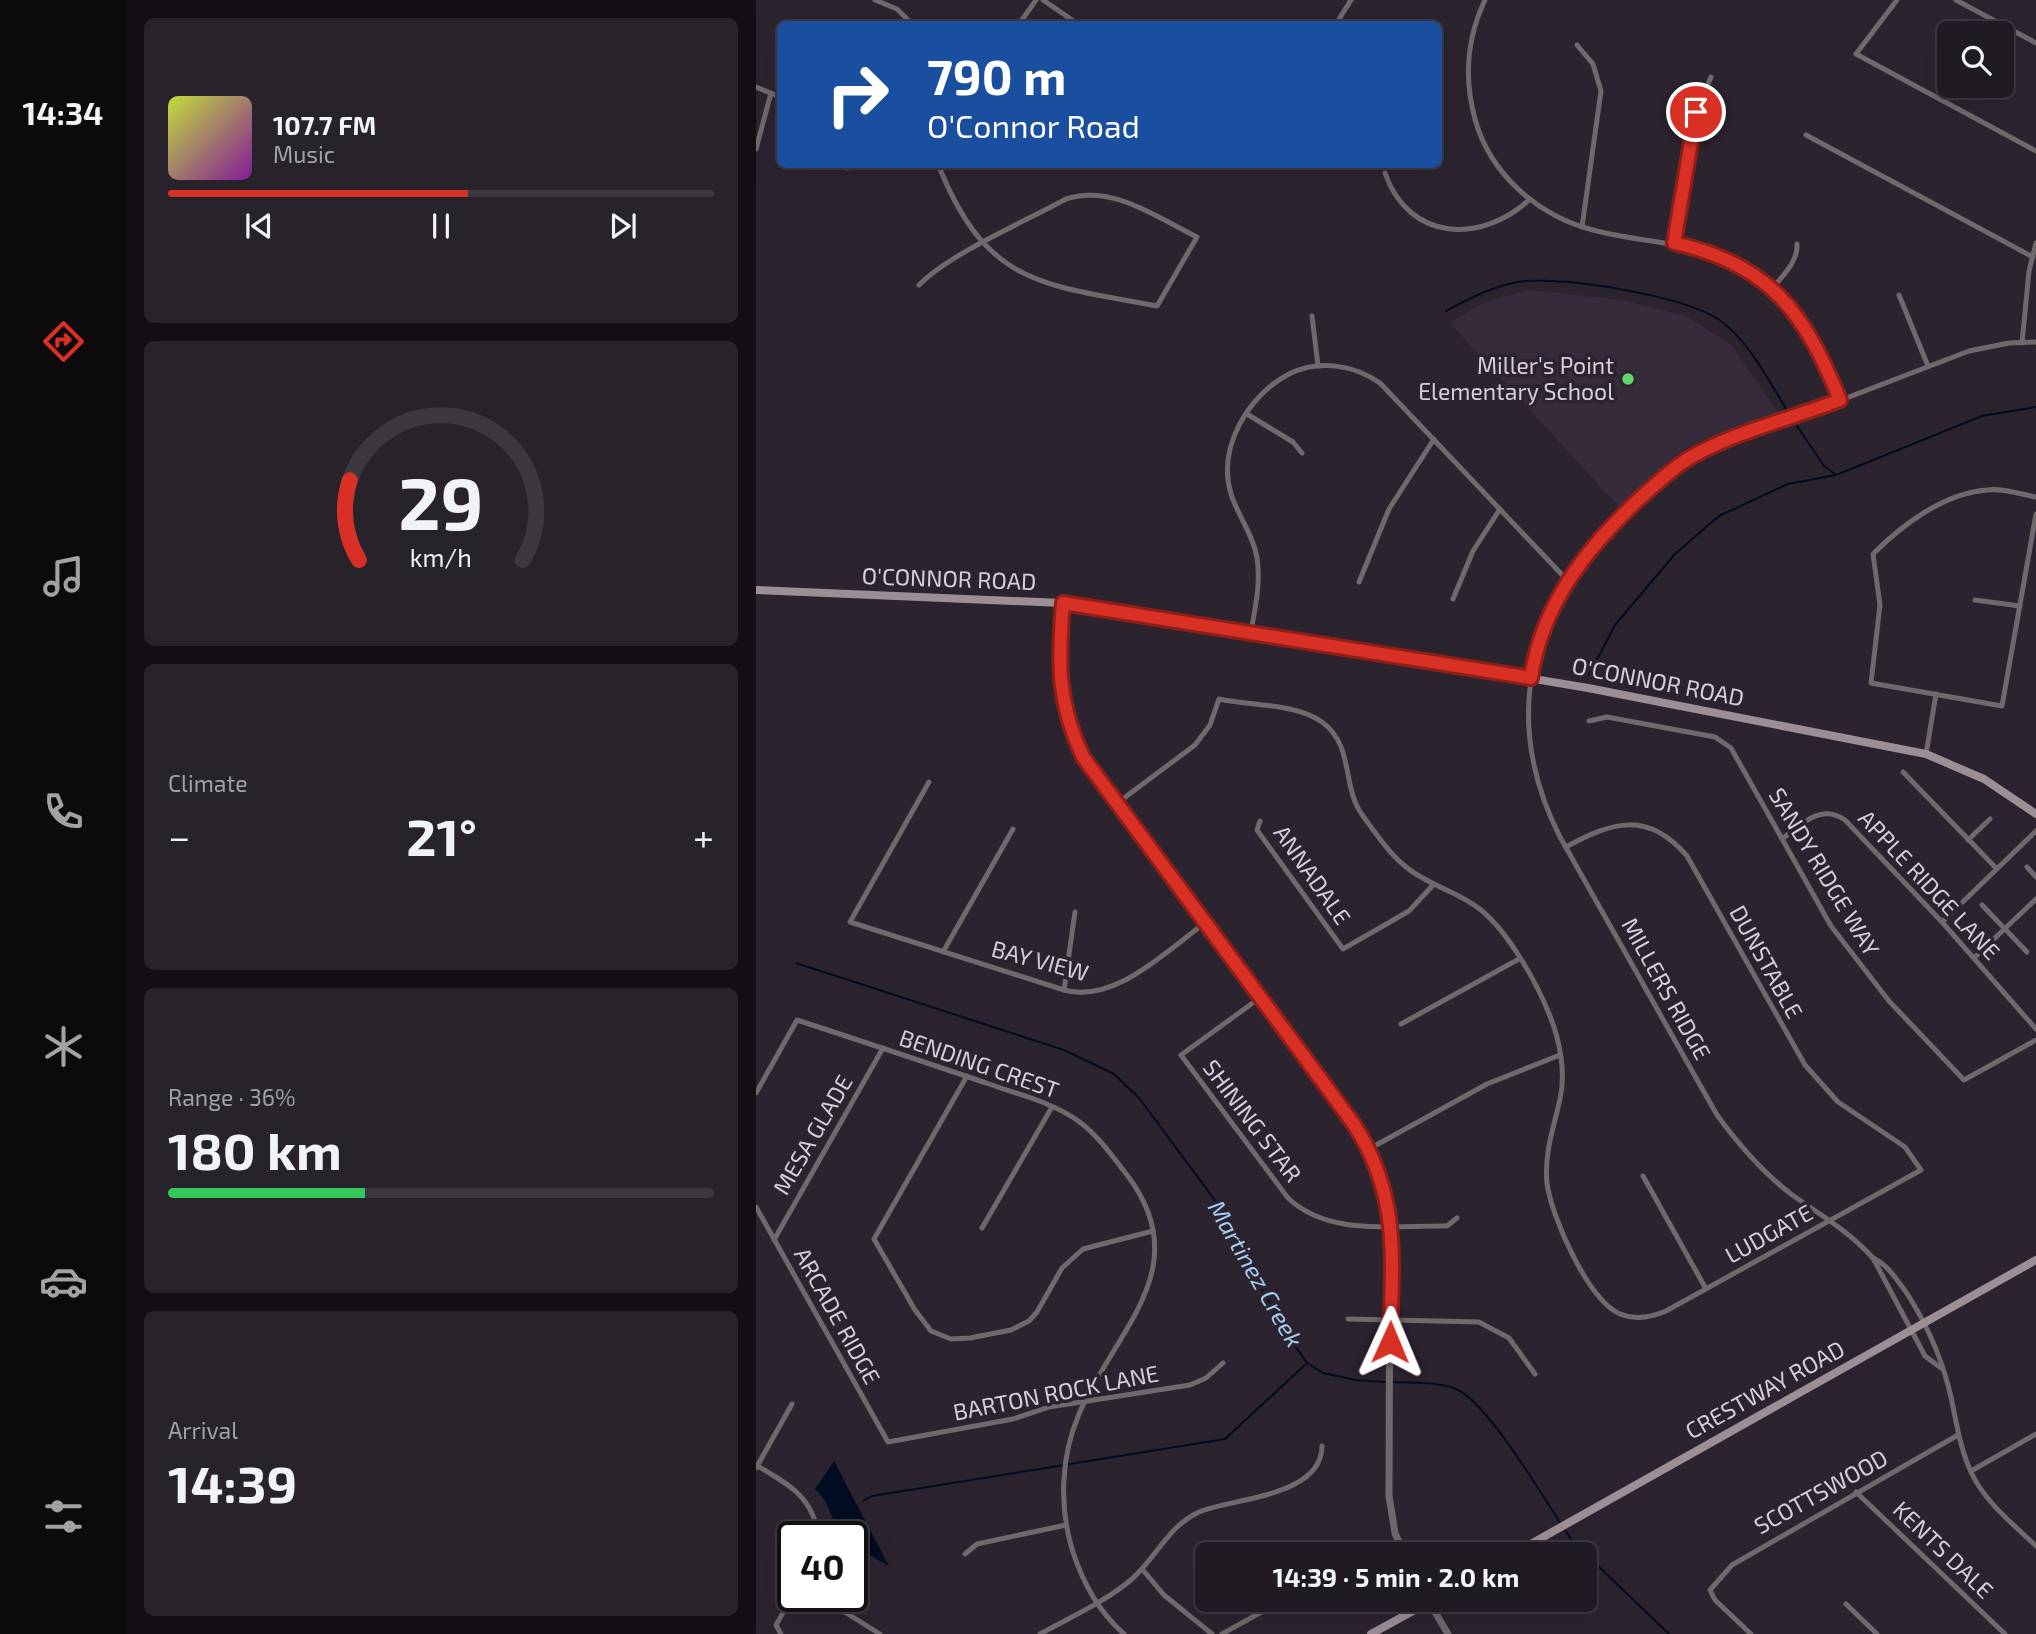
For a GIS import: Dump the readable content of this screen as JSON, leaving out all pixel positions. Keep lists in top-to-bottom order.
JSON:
{
  "streets": {
    "main road": ["O'CONNOR ROAD", "CRESTWAY ROAD"],
    "street": [
      "SANDY RIDGE WAY",
      "ANNADALE",
      "APPLE RIDGE LANE",
      "BAY VIEW",
      "DUNSTABLE",
      "MILLERS RIDGE",
      "BENDING CREST",
      "SHINING STAR",
      "MESA GLADE",
      "LUDGATE",
      "ARCADE RIDGE",
      "BARTON ROCK LANE",
      "SCOTTSWOOD",
      "KENTS DALE"
    ]
  },
  "crossings": [
    ["O'CONNOR ROAD", "MILLERS RIDGE"],
    ["SANDY RIDGE WAY", "APPLE RIDGE LANE"],
    ["DUNSTABLE", "MILLERS RIDGE"],
    ["DUNSTABLE", "LUDGATE"],
    ["MILLERS RIDGE", "LUDGATE"],
    ["MILLERS RIDGE", "CRESTWAY ROAD"],
    ["MILLERS RIDGE", "SCOTTSWOOD"],
    ["BENDING CREST", "MESA GLADE"],
    ["BENDING CREST", "BARTON ROCK LANE"],
    ["MESA GLADE", "ARCADE RIDGE"],
    ["ARCADE RIDGE", "BARTON ROCK LANE"],
    ["SCOTTSWOOD", "KENTS DALE"]
  ],
  "water": ["Martinez Creek"],
  "places": ["Miller's Point Elementary School"],
  "page": {
    "tabs": "14:34",
    "turn": ["790 m", "O'Connor Road"],
    "song": ["107.7 FM", "Music"],
    "tile": [
      "Climate",
      ["Range · 36%", "180 km"],
      ["Arrival", "14:39"]
    ],
    "heat": ["−", "21°", "+"],
    "limit": "40",
    "trip": "14:39 · 5 min · 2.0 km",
    "gauge": ["29", "km/h"]
  }
}
